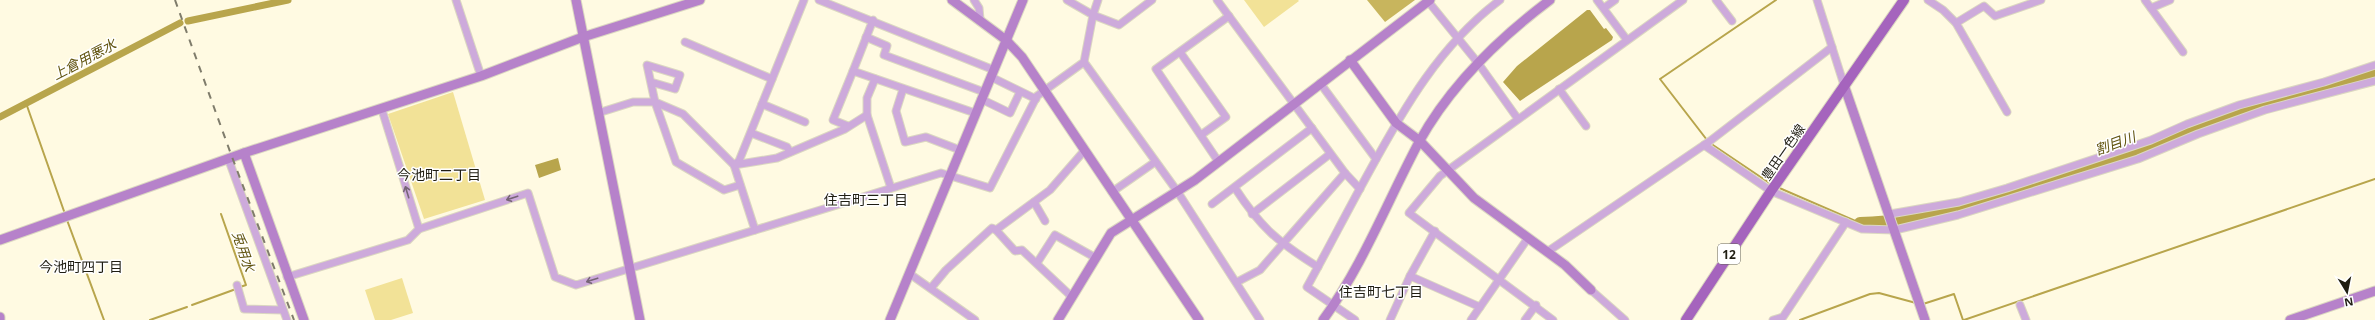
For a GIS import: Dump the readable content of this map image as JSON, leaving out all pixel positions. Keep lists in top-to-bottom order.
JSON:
{
  "streets": {
    "main road": ["豊田一色線", "12"]
  },
  "districts": [
    "今池町二丁目",
    "住吉町三丁目",
    "今池町四丁目",
    "住吉町七丁目"
  ],
  "water": ["上倉用悪水", "割目川", "兎用水"],
  "north": "bottom"
}
